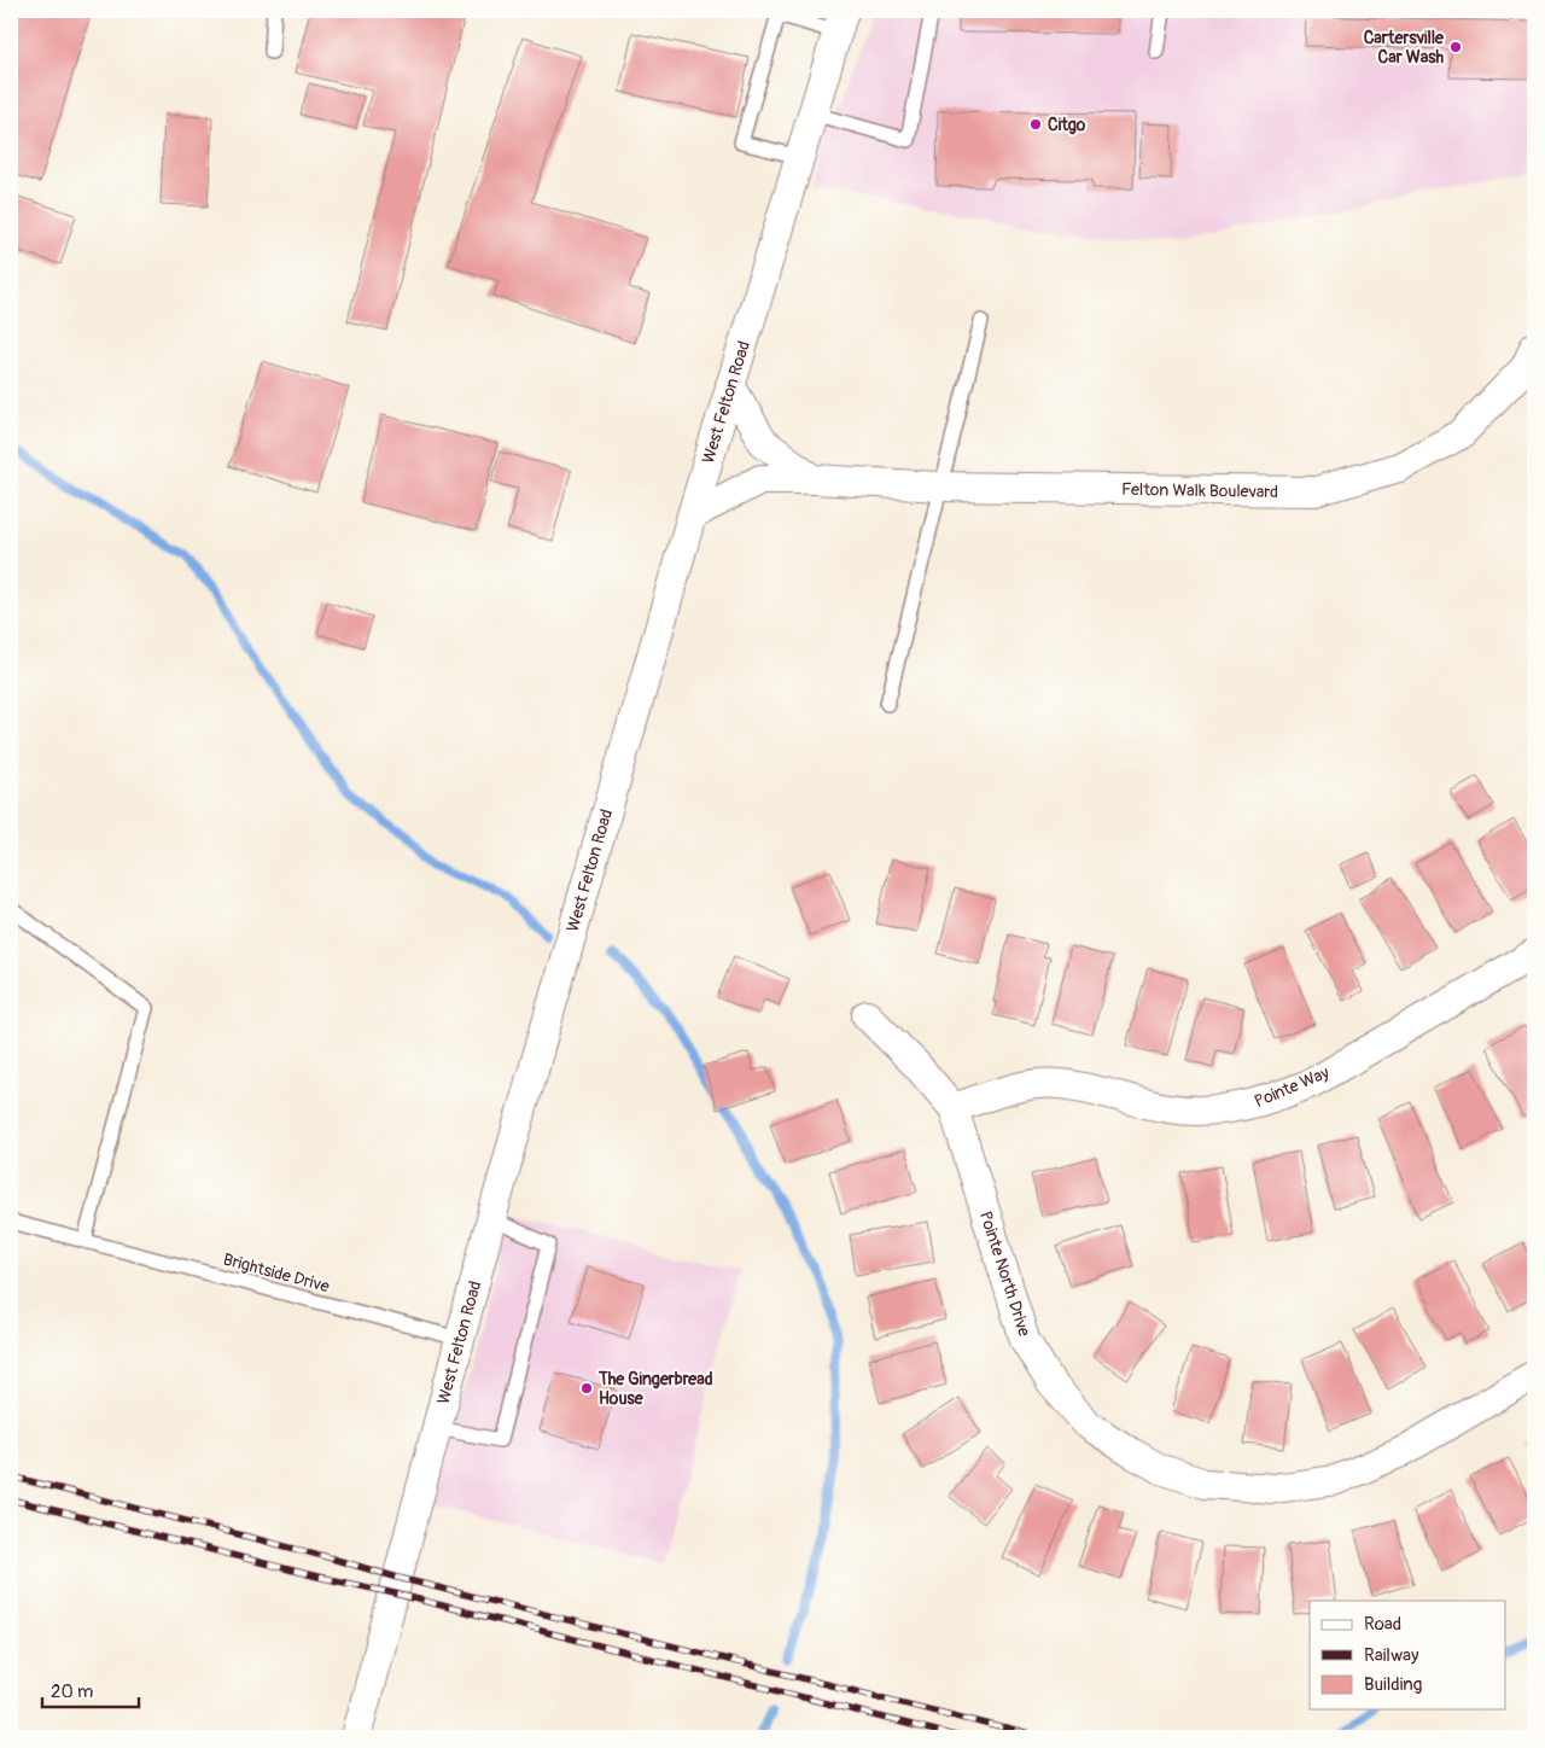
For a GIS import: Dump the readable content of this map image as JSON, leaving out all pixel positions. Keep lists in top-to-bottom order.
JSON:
{
  "streets": {
    "street": [
      "West Felton Road",
      "Felton Walk Boulevard",
      "Pointe Way",
      "Pointe North Drive"
    ],
    "lane": ["Brightside Drive"]
  },
  "crossings": [
    ["West Felton Road", "Felton Walk Boulevard"],
    ["West Felton Road", "Brightside Drive"],
    ["Pointe Way", "Pointe North Drive"]
  ],
  "places": ["Cartersville Car Wash", "Citgo", "The Gingerbread House"],
  "legend": ["Road", "Railway", "Building"],
  "scale_bar": "20 m"
}
